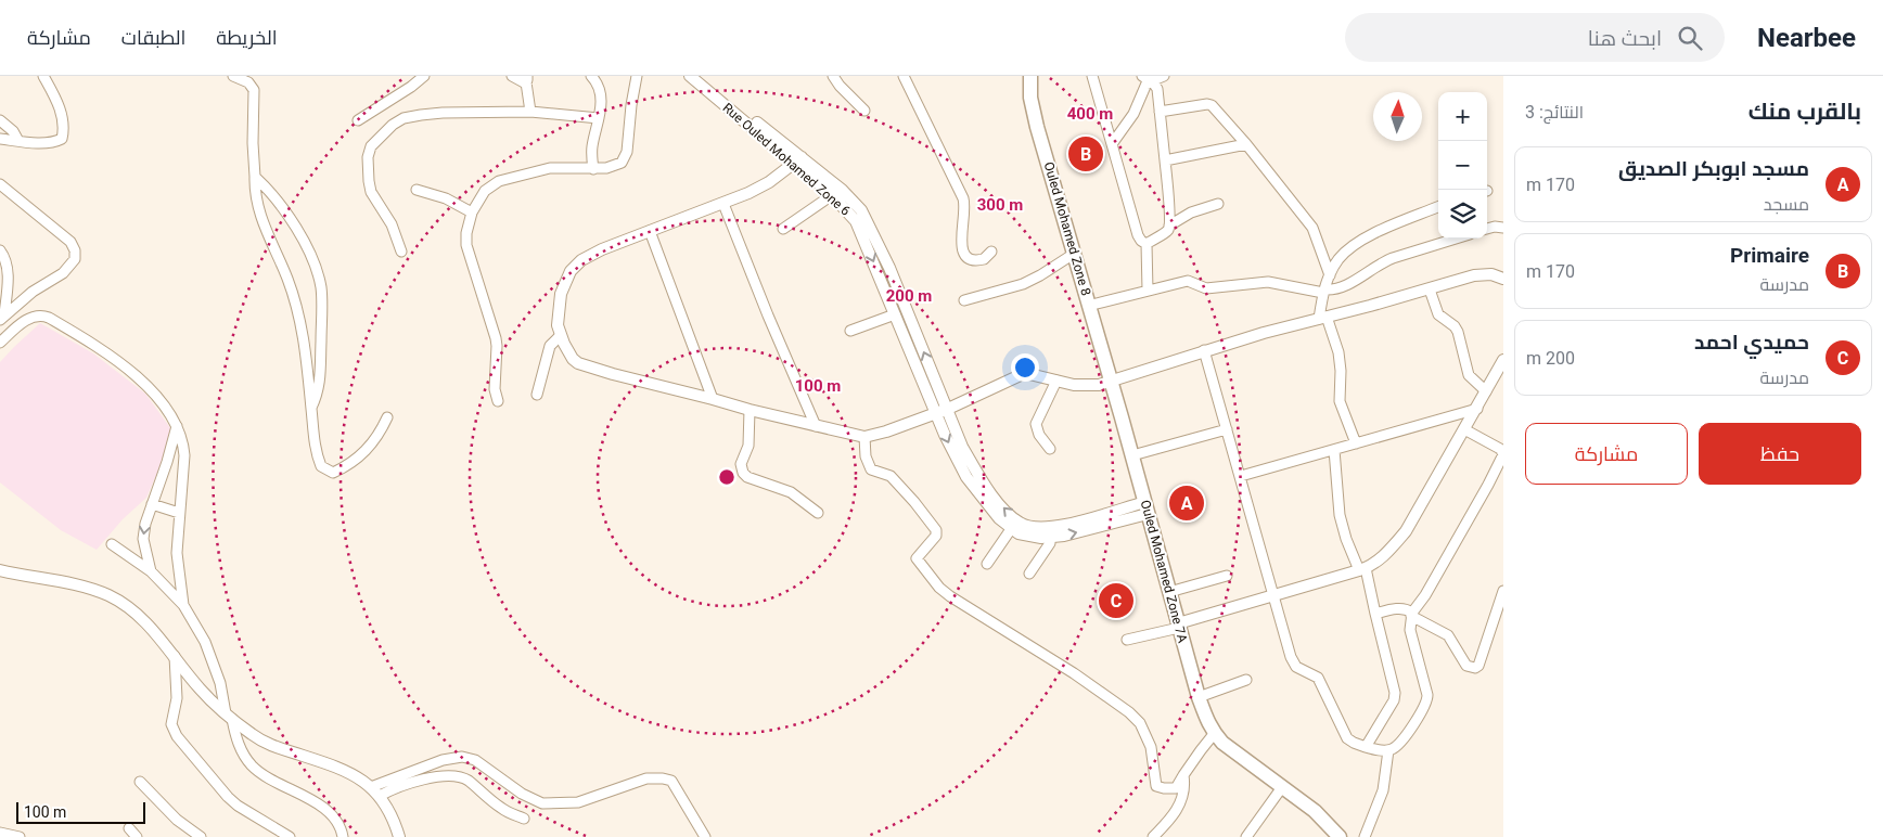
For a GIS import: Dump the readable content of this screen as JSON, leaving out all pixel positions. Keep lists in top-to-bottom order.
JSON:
{
  "streets": {
    "main road": ["Ouled Mohamed Zone 8", "Ouled Mohamed Zone 7A"],
    "street": ["Rue Ouled Mohamed Zone 6"]
  },
  "crossings": [
    ["Rue Ouled Mohamed Zone 6", "Ouled Mohamed Zone 7A"],
    ["Ouled Mohamed Zone 8", "Ouled Mohamed Zone 7A"]
  ],
  "scale_bar": "100 m",
  "north": "top",
  "page": {
    "header": "Nearbee",
    "search": "ابحث هنا",
    "nav": ["الخريطة", "الطبقات", "مشاركة"],
    "heading": ["بالقرب منك", "النتائج: 3"],
    "map_buttons": ["+", "−"],
    "pins": ["B", "A", "C"],
    "list": [
      {
        "mark": "A",
        "name": "مسجد ابوبكر الصديق",
        "note": "مسجد",
        "value": "170 m"
      },
      {
        "mark": "B",
        "name": "Primaire",
        "note": "مدرسة",
        "value": "170 m"
      },
      {
        "mark": "C",
        "name": "حميدي احمد",
        "note": "مدرسة",
        "value": "200 m"
      }
    ],
    "buttons": ["حفظ", "مشاركة"],
    "scale": "100 m"
  },
  "rings": [
    "400 m",
    "300 m",
    "200 m",
    "100 m"
  ]
}
